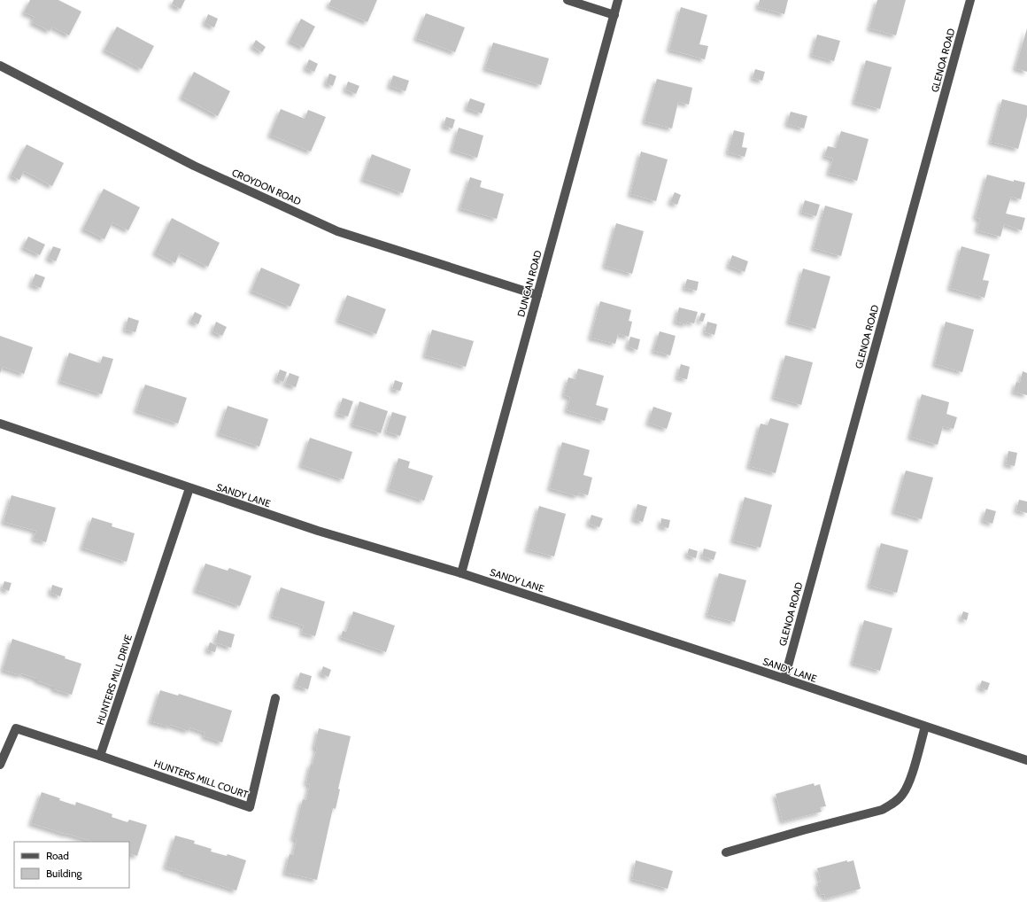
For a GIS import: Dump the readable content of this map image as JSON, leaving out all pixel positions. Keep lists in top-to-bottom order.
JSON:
{
  "streets": {
    "street": [
      "GLENOA ROAD",
      "CROYDON ROAD",
      "DUNCAN ROAD",
      "SANDY LANE",
      "HUNTERS MILL DRIVE",
      "HUNTERS MILL COURT"
    ]
  },
  "crossings": [
    ["GLENOA ROAD", "SANDY LANE"],
    ["CROYDON ROAD", "DUNCAN ROAD"],
    ["DUNCAN ROAD", "SANDY LANE"],
    ["SANDY LANE", "HUNTERS MILL DRIVE"],
    ["HUNTERS MILL DRIVE", "HUNTERS MILL COURT"]
  ],
  "legend": ["Road", "Building"]
}
